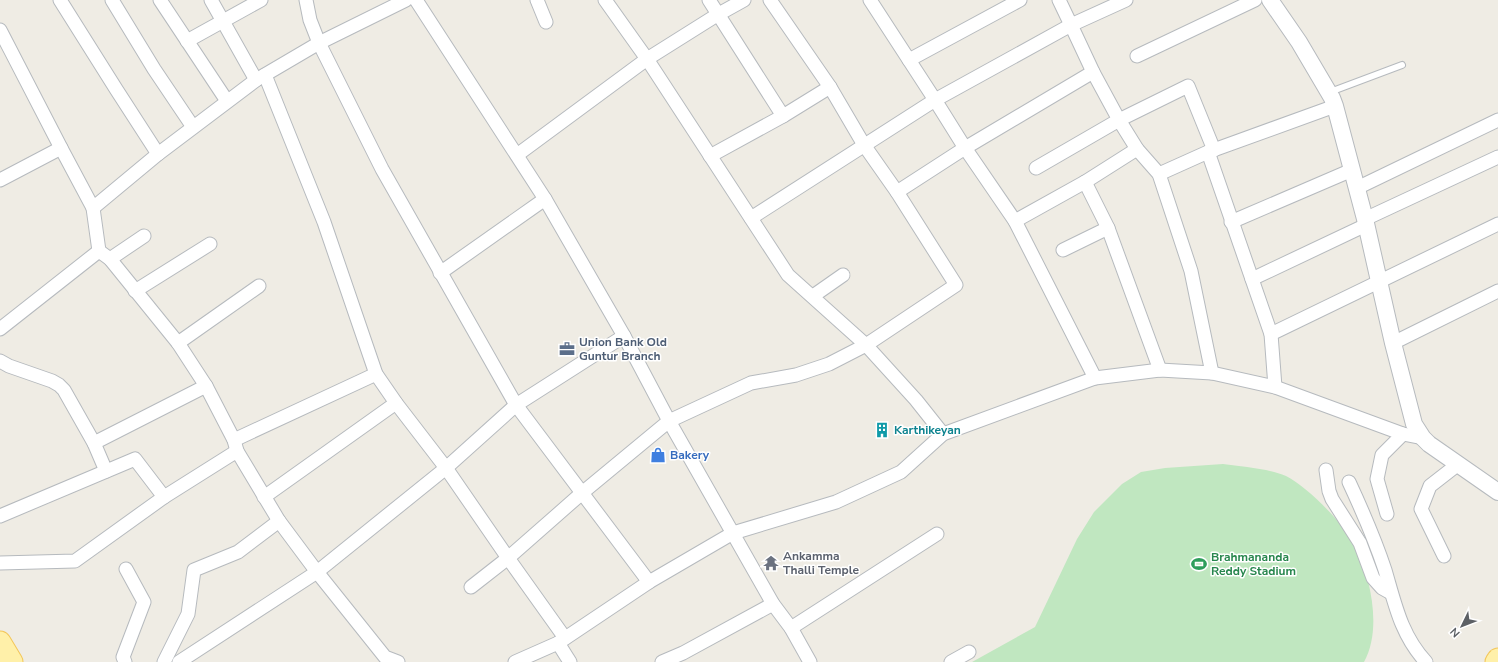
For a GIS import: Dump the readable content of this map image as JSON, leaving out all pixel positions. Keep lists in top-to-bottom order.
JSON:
{
  "places": {
    "office": ["Union Bank Old Guntur Branch"],
    "building": ["Karthikeyan"],
    "shop": ["Bakery"],
    "temple": ["Ankamma Thalli Temple"],
    "sports": ["Brahmananda Reddy Stadium"]
  },
  "north": "bottom left"
}
